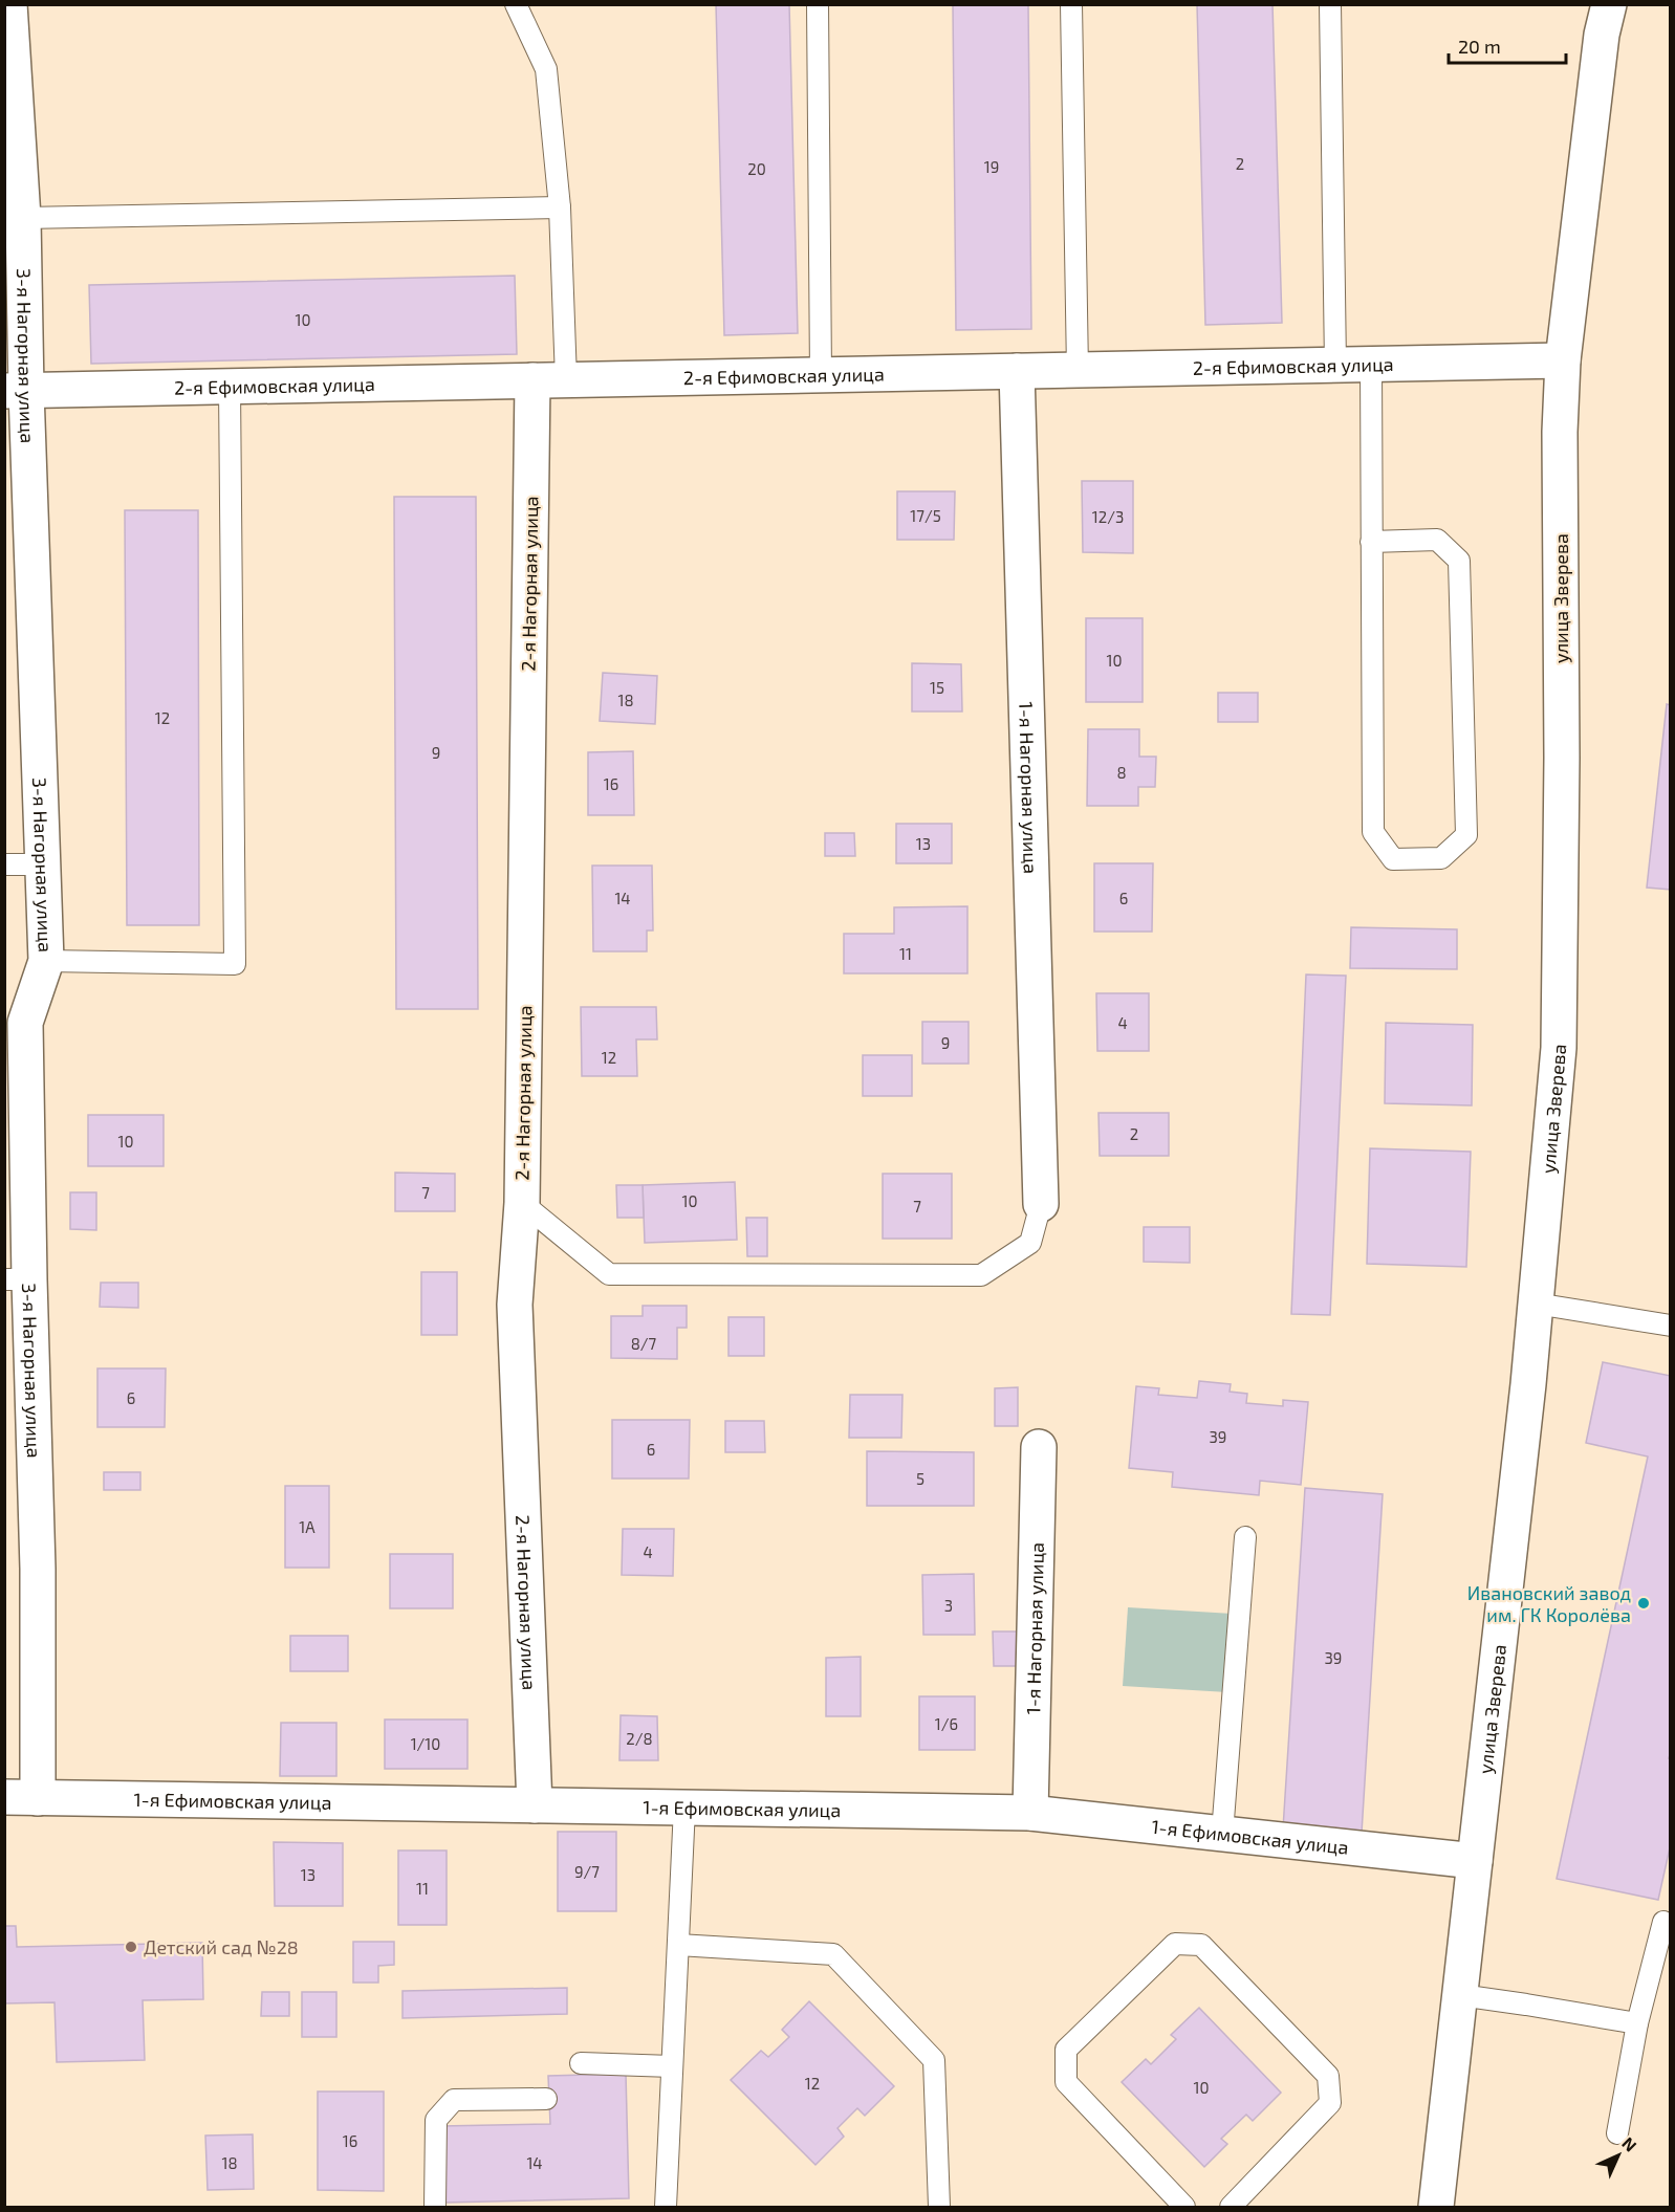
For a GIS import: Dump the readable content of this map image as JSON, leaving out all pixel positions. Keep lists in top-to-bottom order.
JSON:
{
  "streets": {
    "street": [
      "3-я Нагорная улица",
      "2-я Ефимовская улица",
      "2-я Нагорная улица",
      "улица Зверева",
      "1-я Нагорная улица",
      "1-я Ефимовская улица"
    ]
  },
  "crossings": [
    ["3-я Нагорная улица", "2-я Ефимовская улица"],
    ["3-я Нагорная улица", "1-я Ефимовская улица"],
    ["2-я Ефимовская улица", "2-я Нагорная улица"],
    ["2-я Ефимовская улица", "улица Зверева"],
    ["2-я Ефимовская улица", "1-я Нагорная улица"],
    ["2-я Нагорная улица", "1-я Ефимовская улица"],
    ["улица Зверева", "1-я Ефимовская улица"],
    ["1-я Нагорная улица", "1-я Ефимовская улица"]
  ],
  "places": ["Ивановский завод им. ГК Королёва", "Детский сад №28"],
  "house_numbers": [
    "2",
    "19",
    "20",
    "10",
    "17/5",
    "12/3",
    "10",
    "15",
    "18",
    "12",
    "9",
    "8",
    "16",
    "13",
    "14",
    "6",
    "11",
    "4",
    "9",
    "12",
    "2",
    "10",
    "7",
    "10",
    "7",
    "8/7",
    "6",
    "39",
    "6",
    "5",
    "1А",
    "4",
    "3",
    "39",
    "1/6",
    "2/8",
    "1/10",
    "9/7",
    "13",
    "11",
    "12",
    "10",
    "16",
    "18",
    "14"
  ],
  "scale_bar": "20 m",
  "north": "top right"
}
